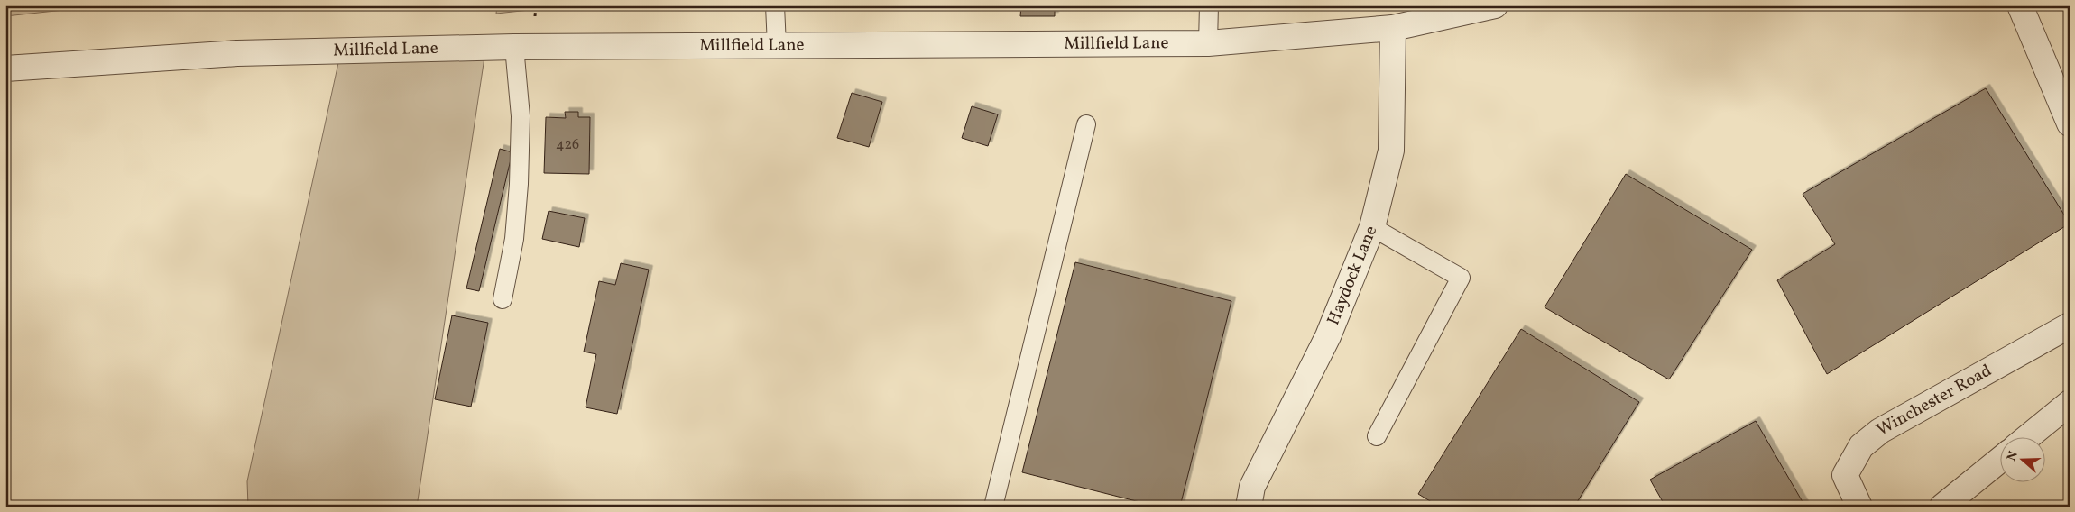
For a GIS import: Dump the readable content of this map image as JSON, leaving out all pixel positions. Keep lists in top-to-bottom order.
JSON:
{
  "streets": {
    "street": ["Millfield Lane", "Haydock Lane", "Winchester Road"]
  },
  "crossings": [
    ["Millfield Lane", "Haydock Lane"]
  ],
  "house_numbers": ["426"],
  "north": "left"
}
